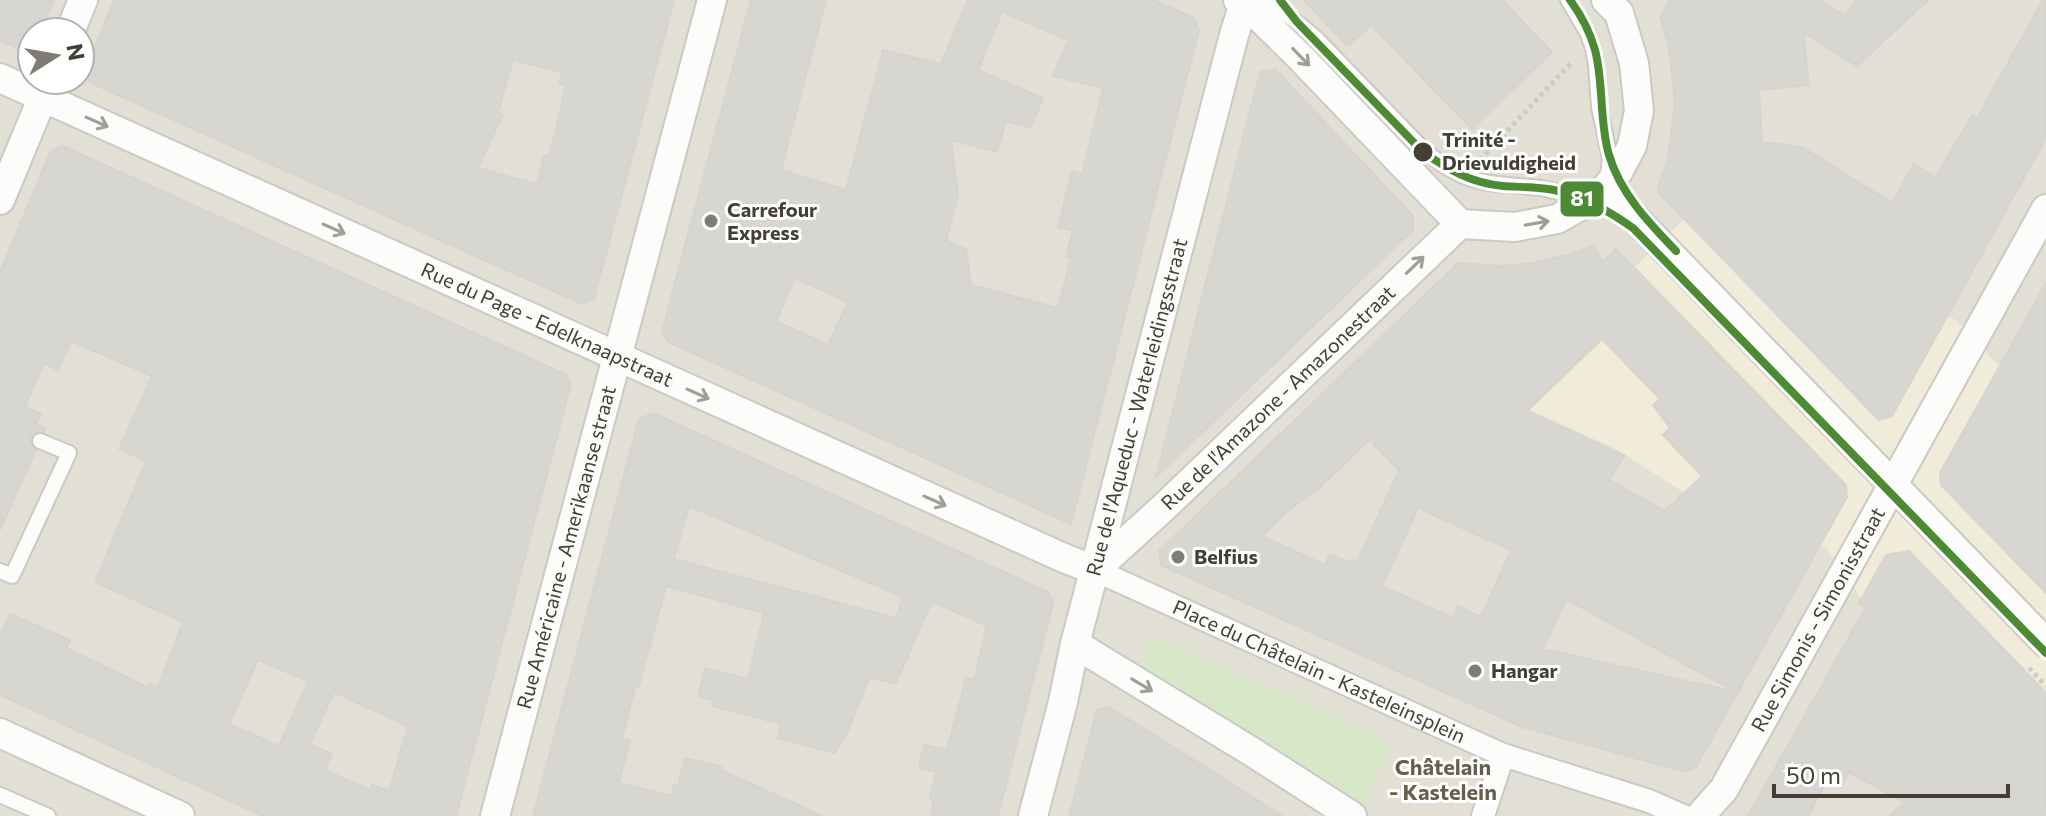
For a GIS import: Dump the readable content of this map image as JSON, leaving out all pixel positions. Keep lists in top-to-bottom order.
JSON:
{
  "streets": {
    "street": [
      "Rue du Page - Edelknaapstraat",
      "Rue de l'Amazone - Amazonestraat",
      "Rue de l'Aqueduc - Waterleidingsstraat",
      "Rue Américaine - Amerikaanse straat",
      "Rue Simonis - Simonisstraat",
      "Place du Châtelain - Kasteleinsplein"
    ]
  },
  "crossings": [
    ["Rue du Page - Edelknaapstraat", "Rue de l'Amazone - Amazonestraat"],
    ["Rue du Page - Edelknaapstraat", "Rue de l'Aqueduc - Waterleidingsstraat"],
    ["Rue du Page - Edelknaapstraat", "Rue Américaine - Amerikaanse straat"],
    ["Rue du Page - Edelknaapstraat", "Place du Châtelain - Kasteleinsplein"],
    ["Rue de l'Amazone - Amazonestraat", "Rue de l'Aqueduc - Waterleidingsstraat"],
    ["Rue de l'Amazone - Amazonestraat", "Place du Châtelain - Kasteleinsplein"],
    ["Rue de l'Aqueduc - Waterleidingsstraat", "Place du Châtelain - Kasteleinsplein"]
  ],
  "one_way": ["Rue du Page - Edelknaapstraat", "Rue de l'Amazone - Amazonestraat"],
  "districts": ["Châtelain - Kastelein"],
  "places": [
    "Trinité - Drievuldigheid",
    "Carrefour Express",
    "Belfius",
    "Hangar"
  ],
  "lines": ["transit line 81"],
  "scale_bar": "50 m",
  "north": "right"
}
